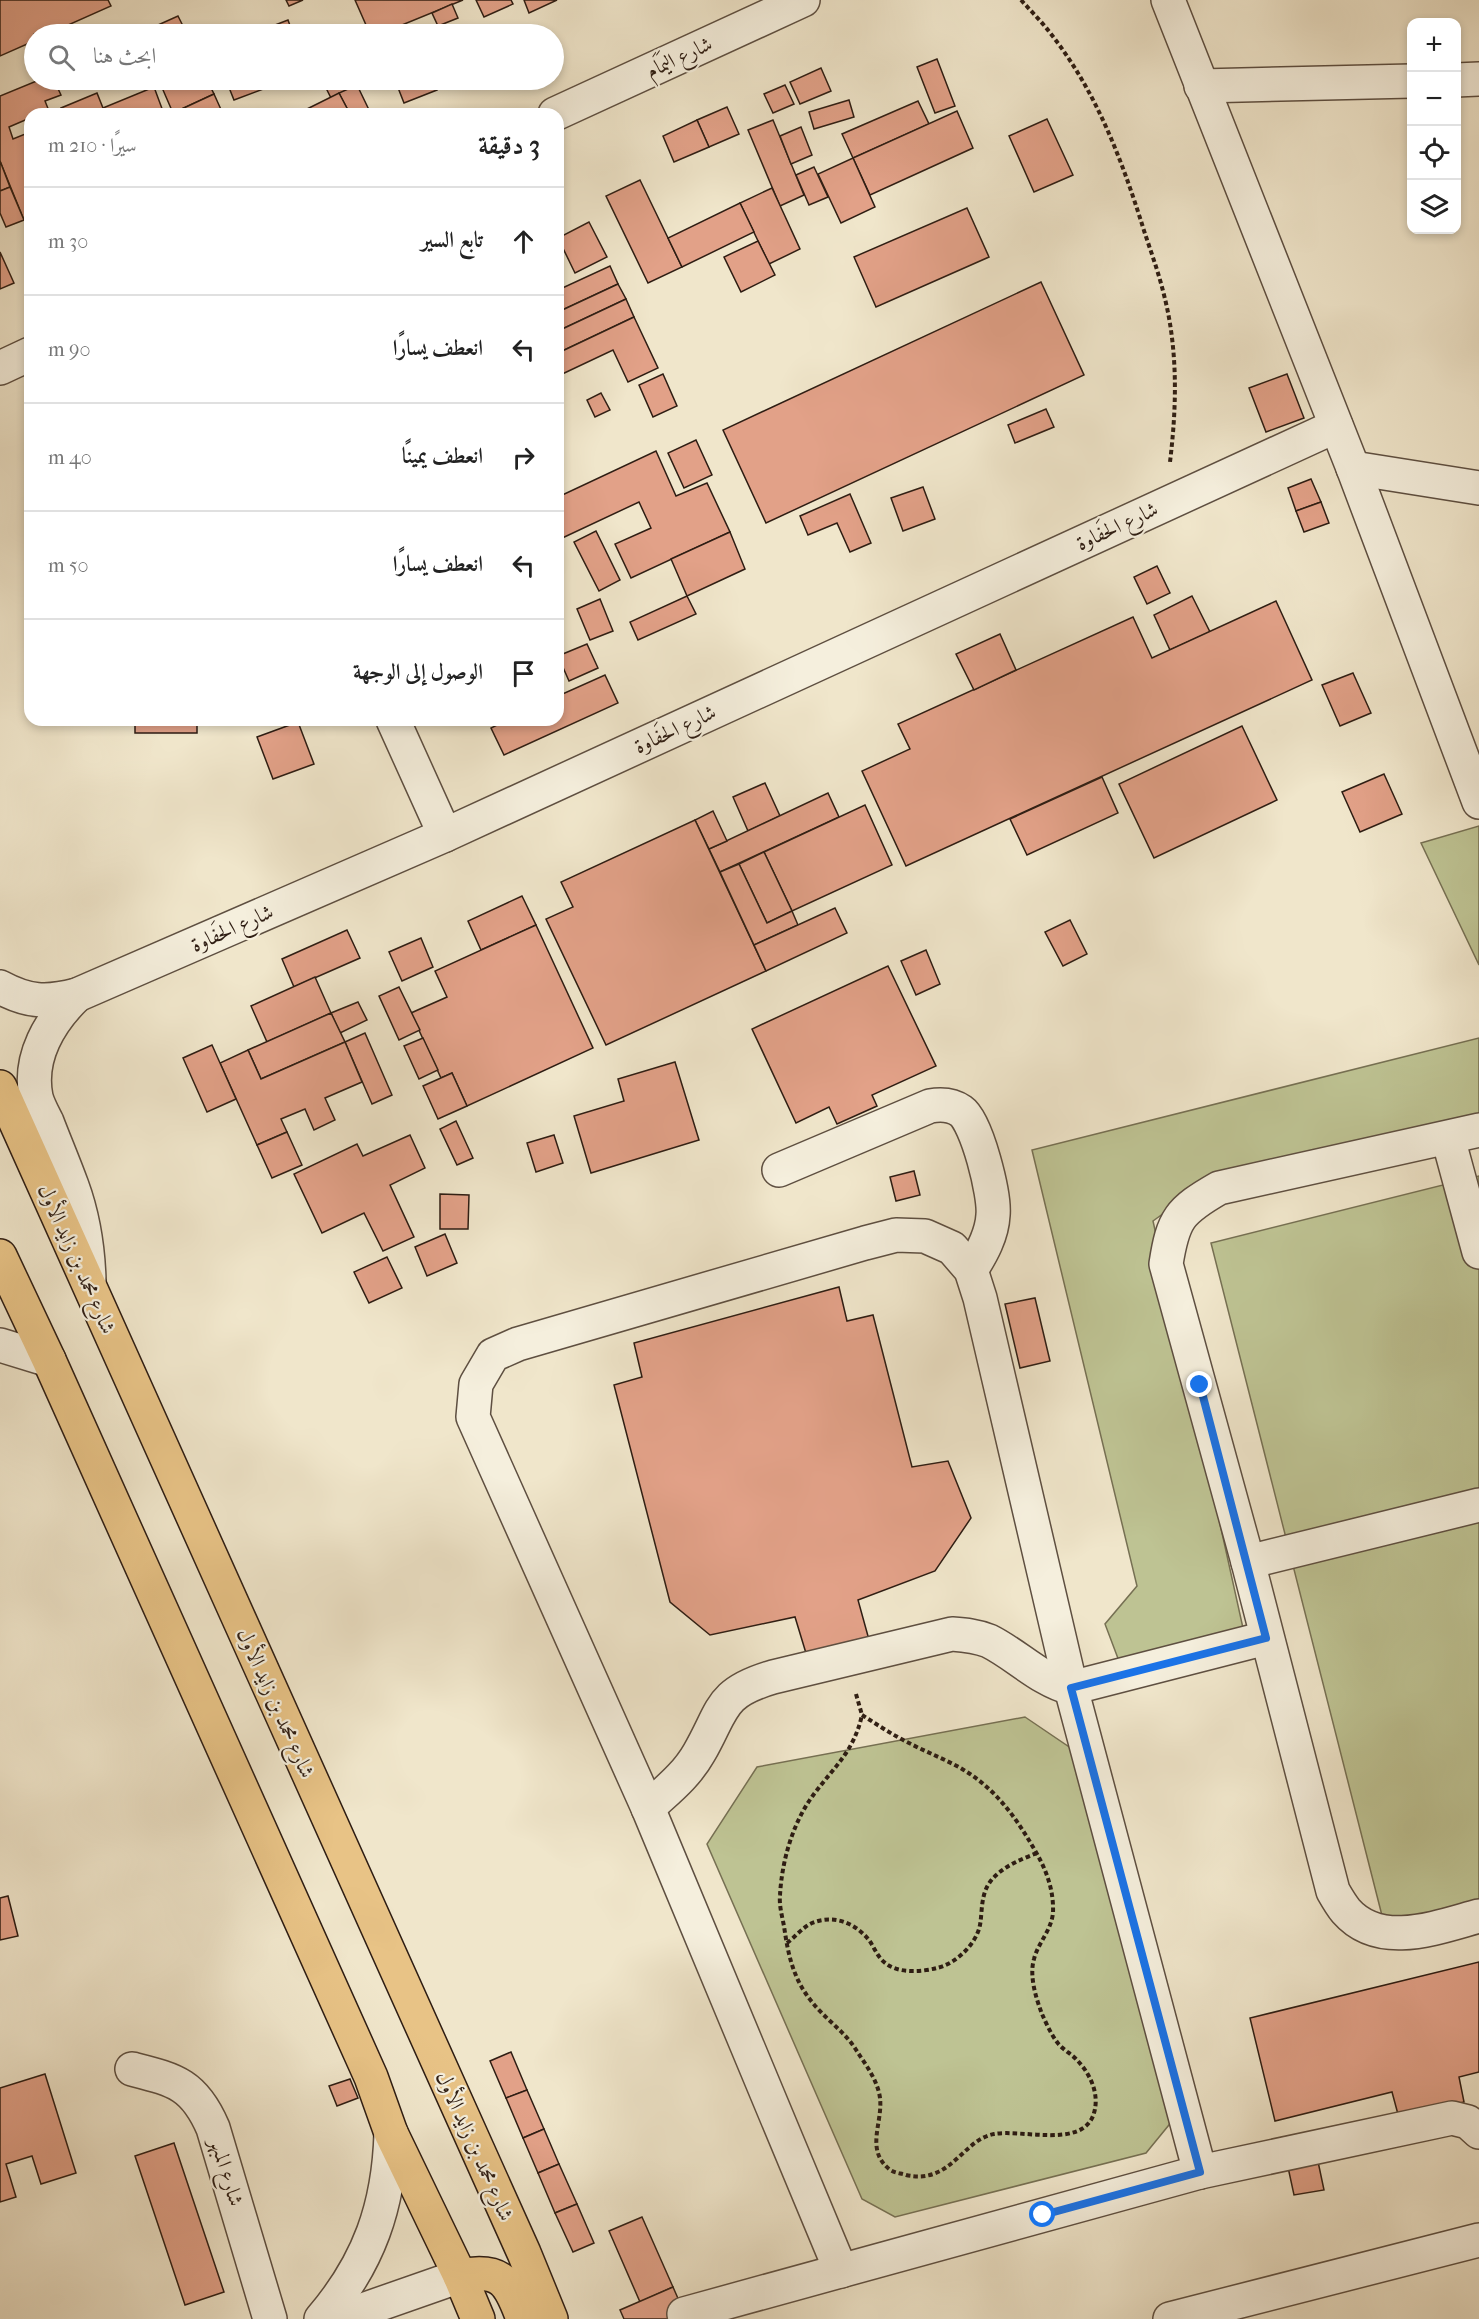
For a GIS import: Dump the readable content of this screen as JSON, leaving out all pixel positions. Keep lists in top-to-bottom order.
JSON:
{
  "streets": {
    "main road": ["شارع محمد بن زايد الأول"],
    "street": ["شارع اليَمَام", "شارع الحَفاوة", "شارع المبهر"]
  },
  "crossings": [
    ["شارع الحَفاوة", "شارع محمد بن زايد الأول"]
  ],
  "page": {
    "map_buttons": ["+", "−"],
    "search": "ابحث هنا",
    "heading": ["3 دقيقة", "سيرًا · 210 m"],
    "list": [
      ["تابع السير", "30 m"],
      ["انعطف يسارًا", "90 m"],
      ["انعطف يمينًا", "40 m"],
      ["انعطف يسارًا", "50 m"],
      "الوصول إلى الوجهة"
    ]
  }
}
